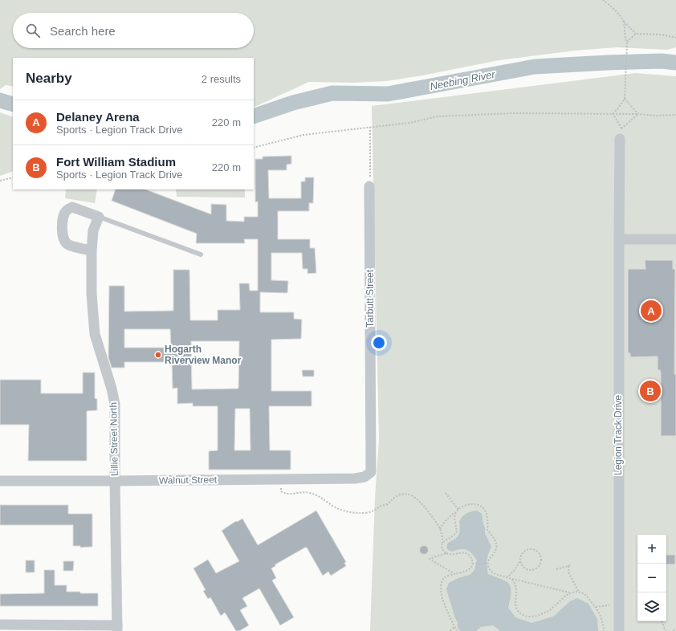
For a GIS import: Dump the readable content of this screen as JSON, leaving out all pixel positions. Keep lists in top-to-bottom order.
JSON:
{
  "streets": {
    "street": [
      "Tarbutt Street",
      "Legion Track Drive",
      "Lillie Street North",
      "Walnut Street"
    ]
  },
  "crossings": [
    ["Tarbutt Street", "Walnut Street"],
    ["Lillie Street North", "Walnut Street"]
  ],
  "water": ["Neebing River"],
  "places": ["Hogarth Riverview Manor"],
  "page": {
    "search": "Search here",
    "heading": ["Nearby", "2 results"],
    "list": [
      {
        "mark": "A",
        "name": "Delaney Arena",
        "note": "Sports · Legion Track Drive",
        "value": "220 m"
      },
      {
        "mark": "B",
        "name": "Fort William Stadium",
        "note": "Sports · Legion Track Drive",
        "value": "220 m"
      }
    ],
    "pins": ["A", "B"],
    "map_buttons": ["+", "−"]
  }
}
